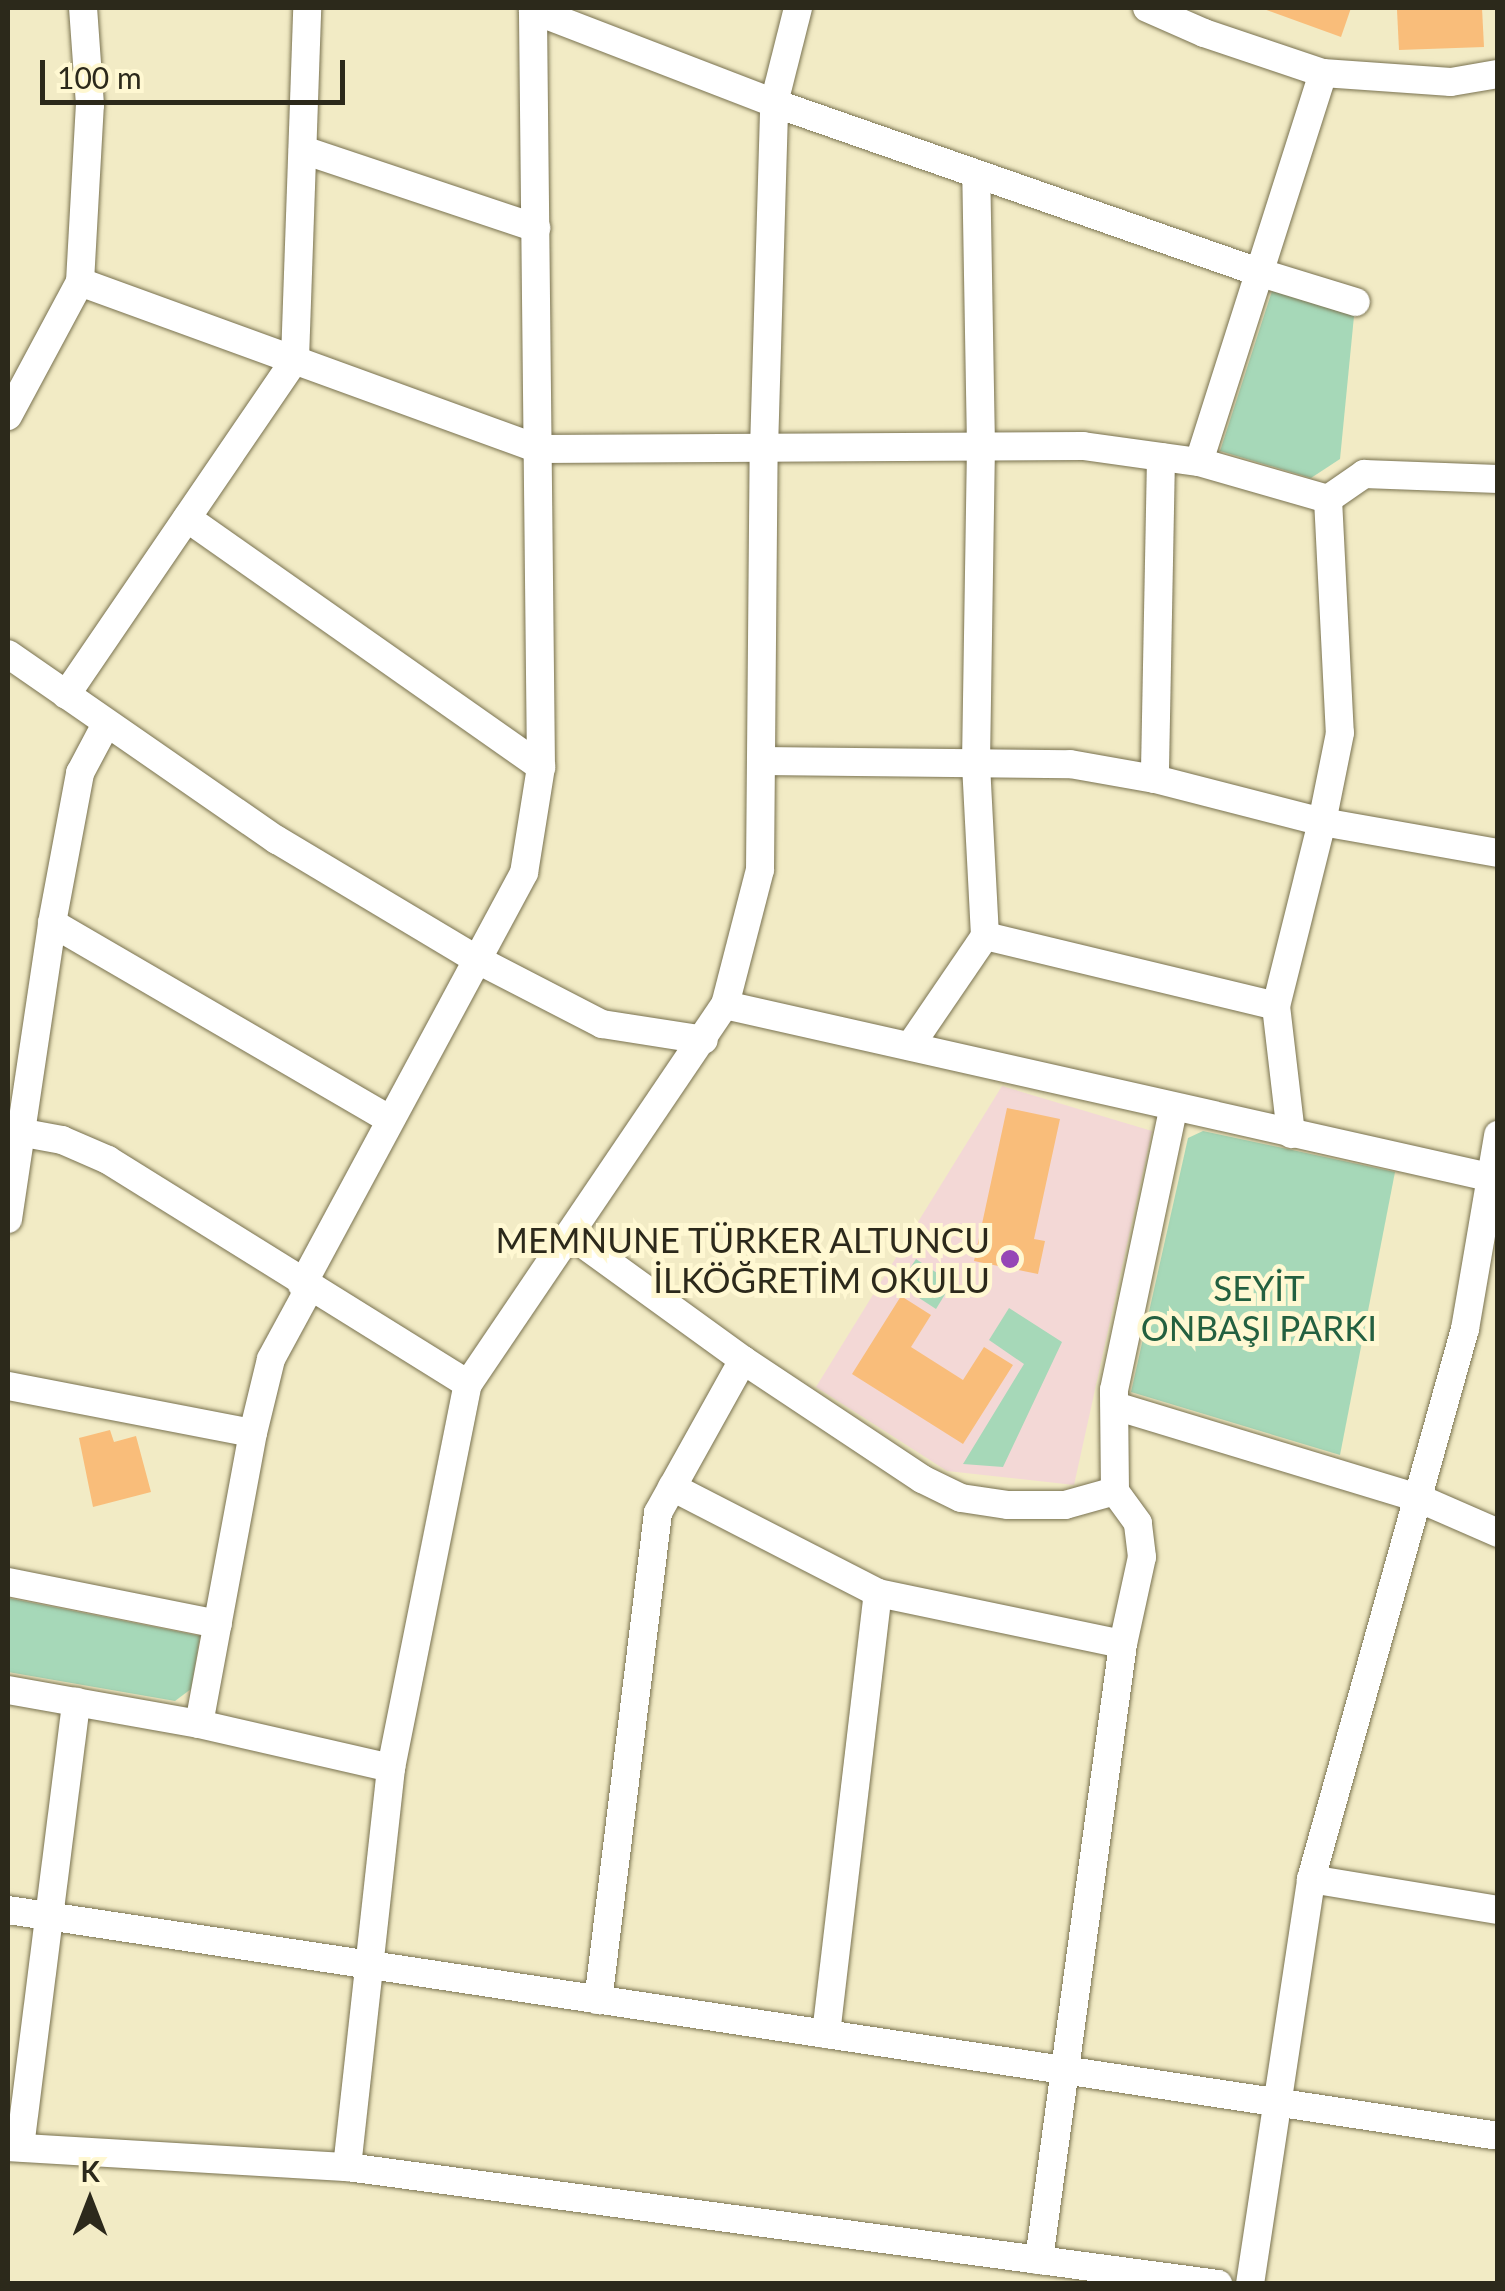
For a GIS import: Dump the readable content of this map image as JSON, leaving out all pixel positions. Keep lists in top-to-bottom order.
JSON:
{
  "parks": ["SEYİT ONBAŞI PARKI"],
  "places": ["MEMNUNE TÜRKER ALTUNCU İLKÖĞRETİM OKULU"],
  "scale_bar": "100 m",
  "north": "top"
}
